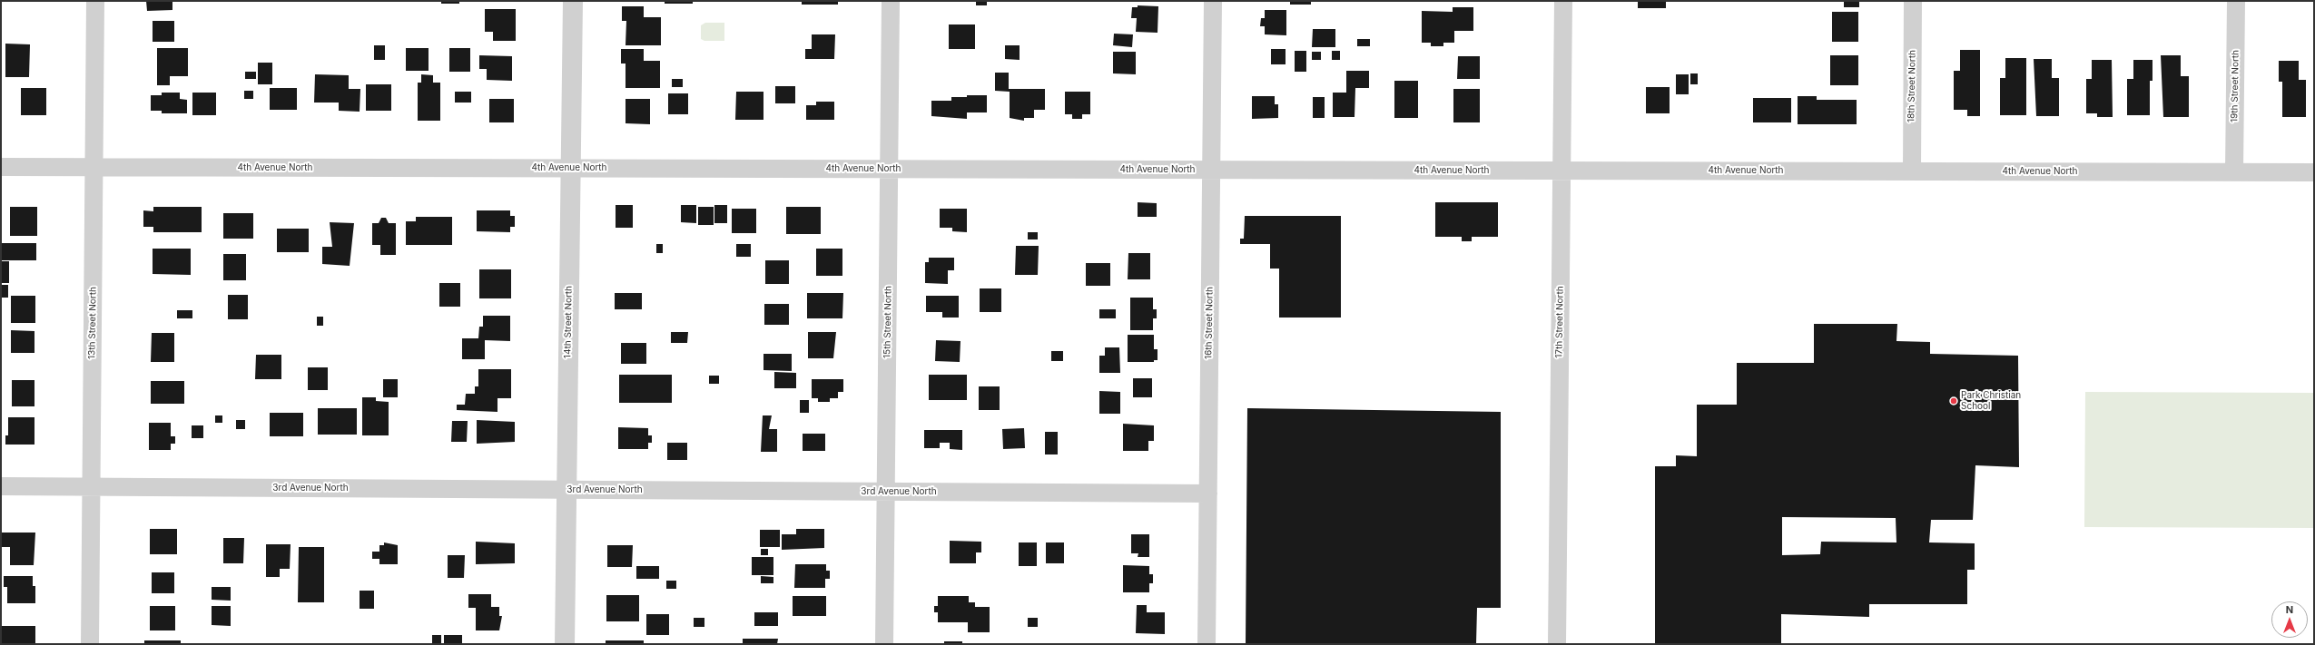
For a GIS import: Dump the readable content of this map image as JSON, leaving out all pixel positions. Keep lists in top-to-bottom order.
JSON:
{
  "streets": {
    "street": [
      "18th Street North",
      "19th Street North",
      "4th Avenue North",
      "14th Street North",
      "15th Street North",
      "17th Street North",
      "13th Street North",
      "16th Street North",
      "3rd Avenue North"
    ]
  },
  "crossings": [
    ["18th Street North", "4th Avenue North"],
    ["19th Street North", "4th Avenue North"],
    ["4th Avenue North", "14th Street North"],
    ["4th Avenue North", "15th Street North"],
    ["4th Avenue North", "17th Street North"],
    ["4th Avenue North", "13th Street North"],
    ["4th Avenue North", "16th Street North"],
    ["14th Street North", "3rd Avenue North"],
    ["15th Street North", "3rd Avenue North"],
    ["13th Street North", "3rd Avenue North"],
    ["16th Street North", "3rd Avenue North"]
  ],
  "places": ["Park Christian School"],
  "north": "top"
}
